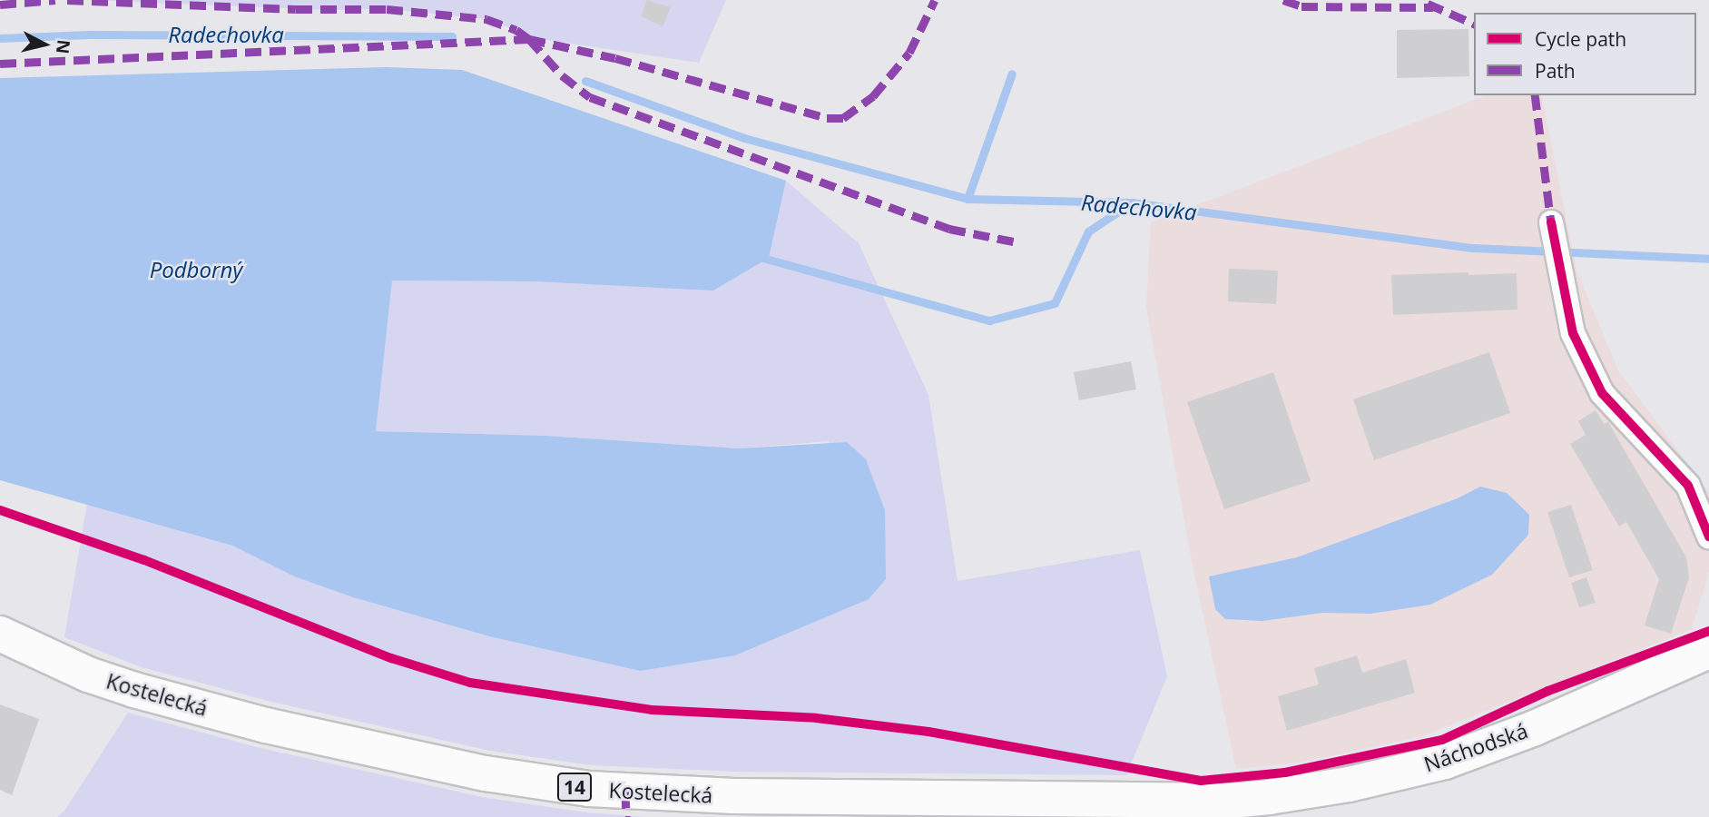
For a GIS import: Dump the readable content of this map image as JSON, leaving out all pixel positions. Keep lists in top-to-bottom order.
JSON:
{
  "streets": {
    "main road": ["Kostelecká", "Náchodská", "14"]
  },
  "crossings": [
    ["Kostelecká", "Náchodská"]
  ],
  "water": ["Radechovka", "Podborný"],
  "legend": ["Cycle path", "Path"],
  "north": "right"
}
